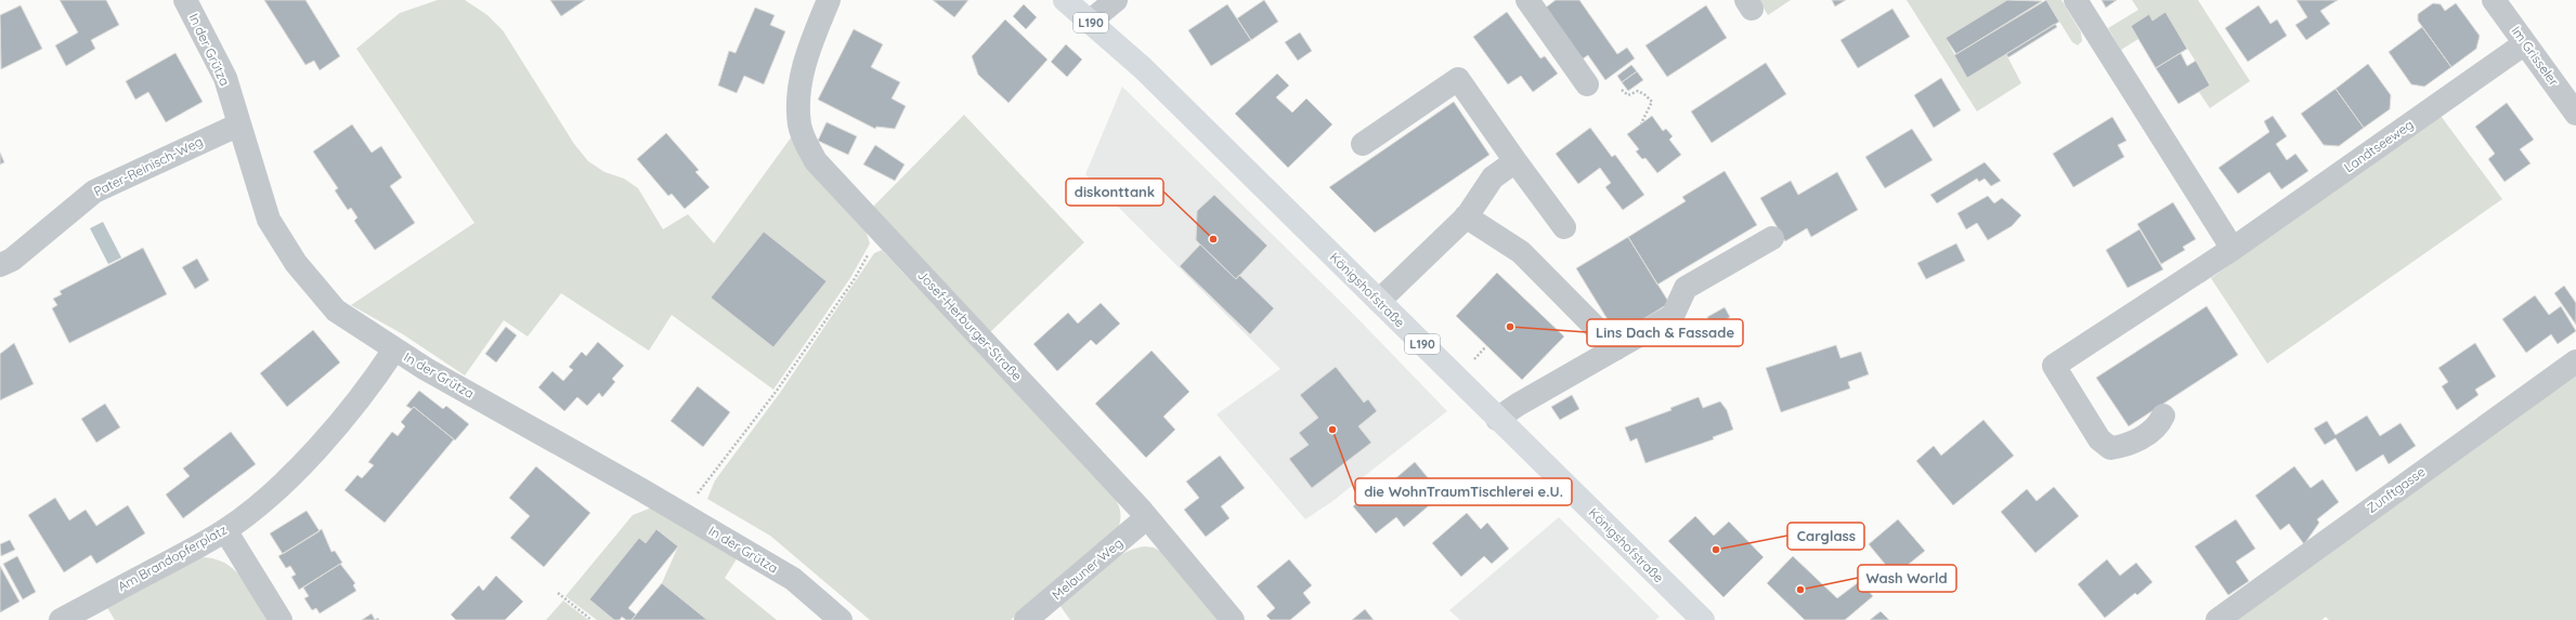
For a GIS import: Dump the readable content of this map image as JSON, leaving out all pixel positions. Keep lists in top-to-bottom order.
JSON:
{
  "streets": {
    "main road": ["L190", "Königshofstraße"],
    "street": [
      "In der Grütza",
      "Im Grisseler",
      "Landtseeweg",
      "Pater-Reinisch-Weg",
      "Josef-Herburger-Straße",
      "Zunftgasse",
      "Am Brandopferplatz",
      "Melauner Weg"
    ]
  },
  "crossings": [
    ["In der Grütza", "Pater-Reinisch-Weg"],
    ["In der Grütza", "Am Brandopferplatz"],
    ["Im Grisseler", "Landtseeweg"],
    ["Josef-Herburger-Straße", "Melauner Weg"]
  ],
  "places": [
    "diskonttank",
    "Lins Dach & Fassade",
    "die WohnTraumTischlerei e.U.",
    "Carglass",
    "Wash World"
  ]
}
